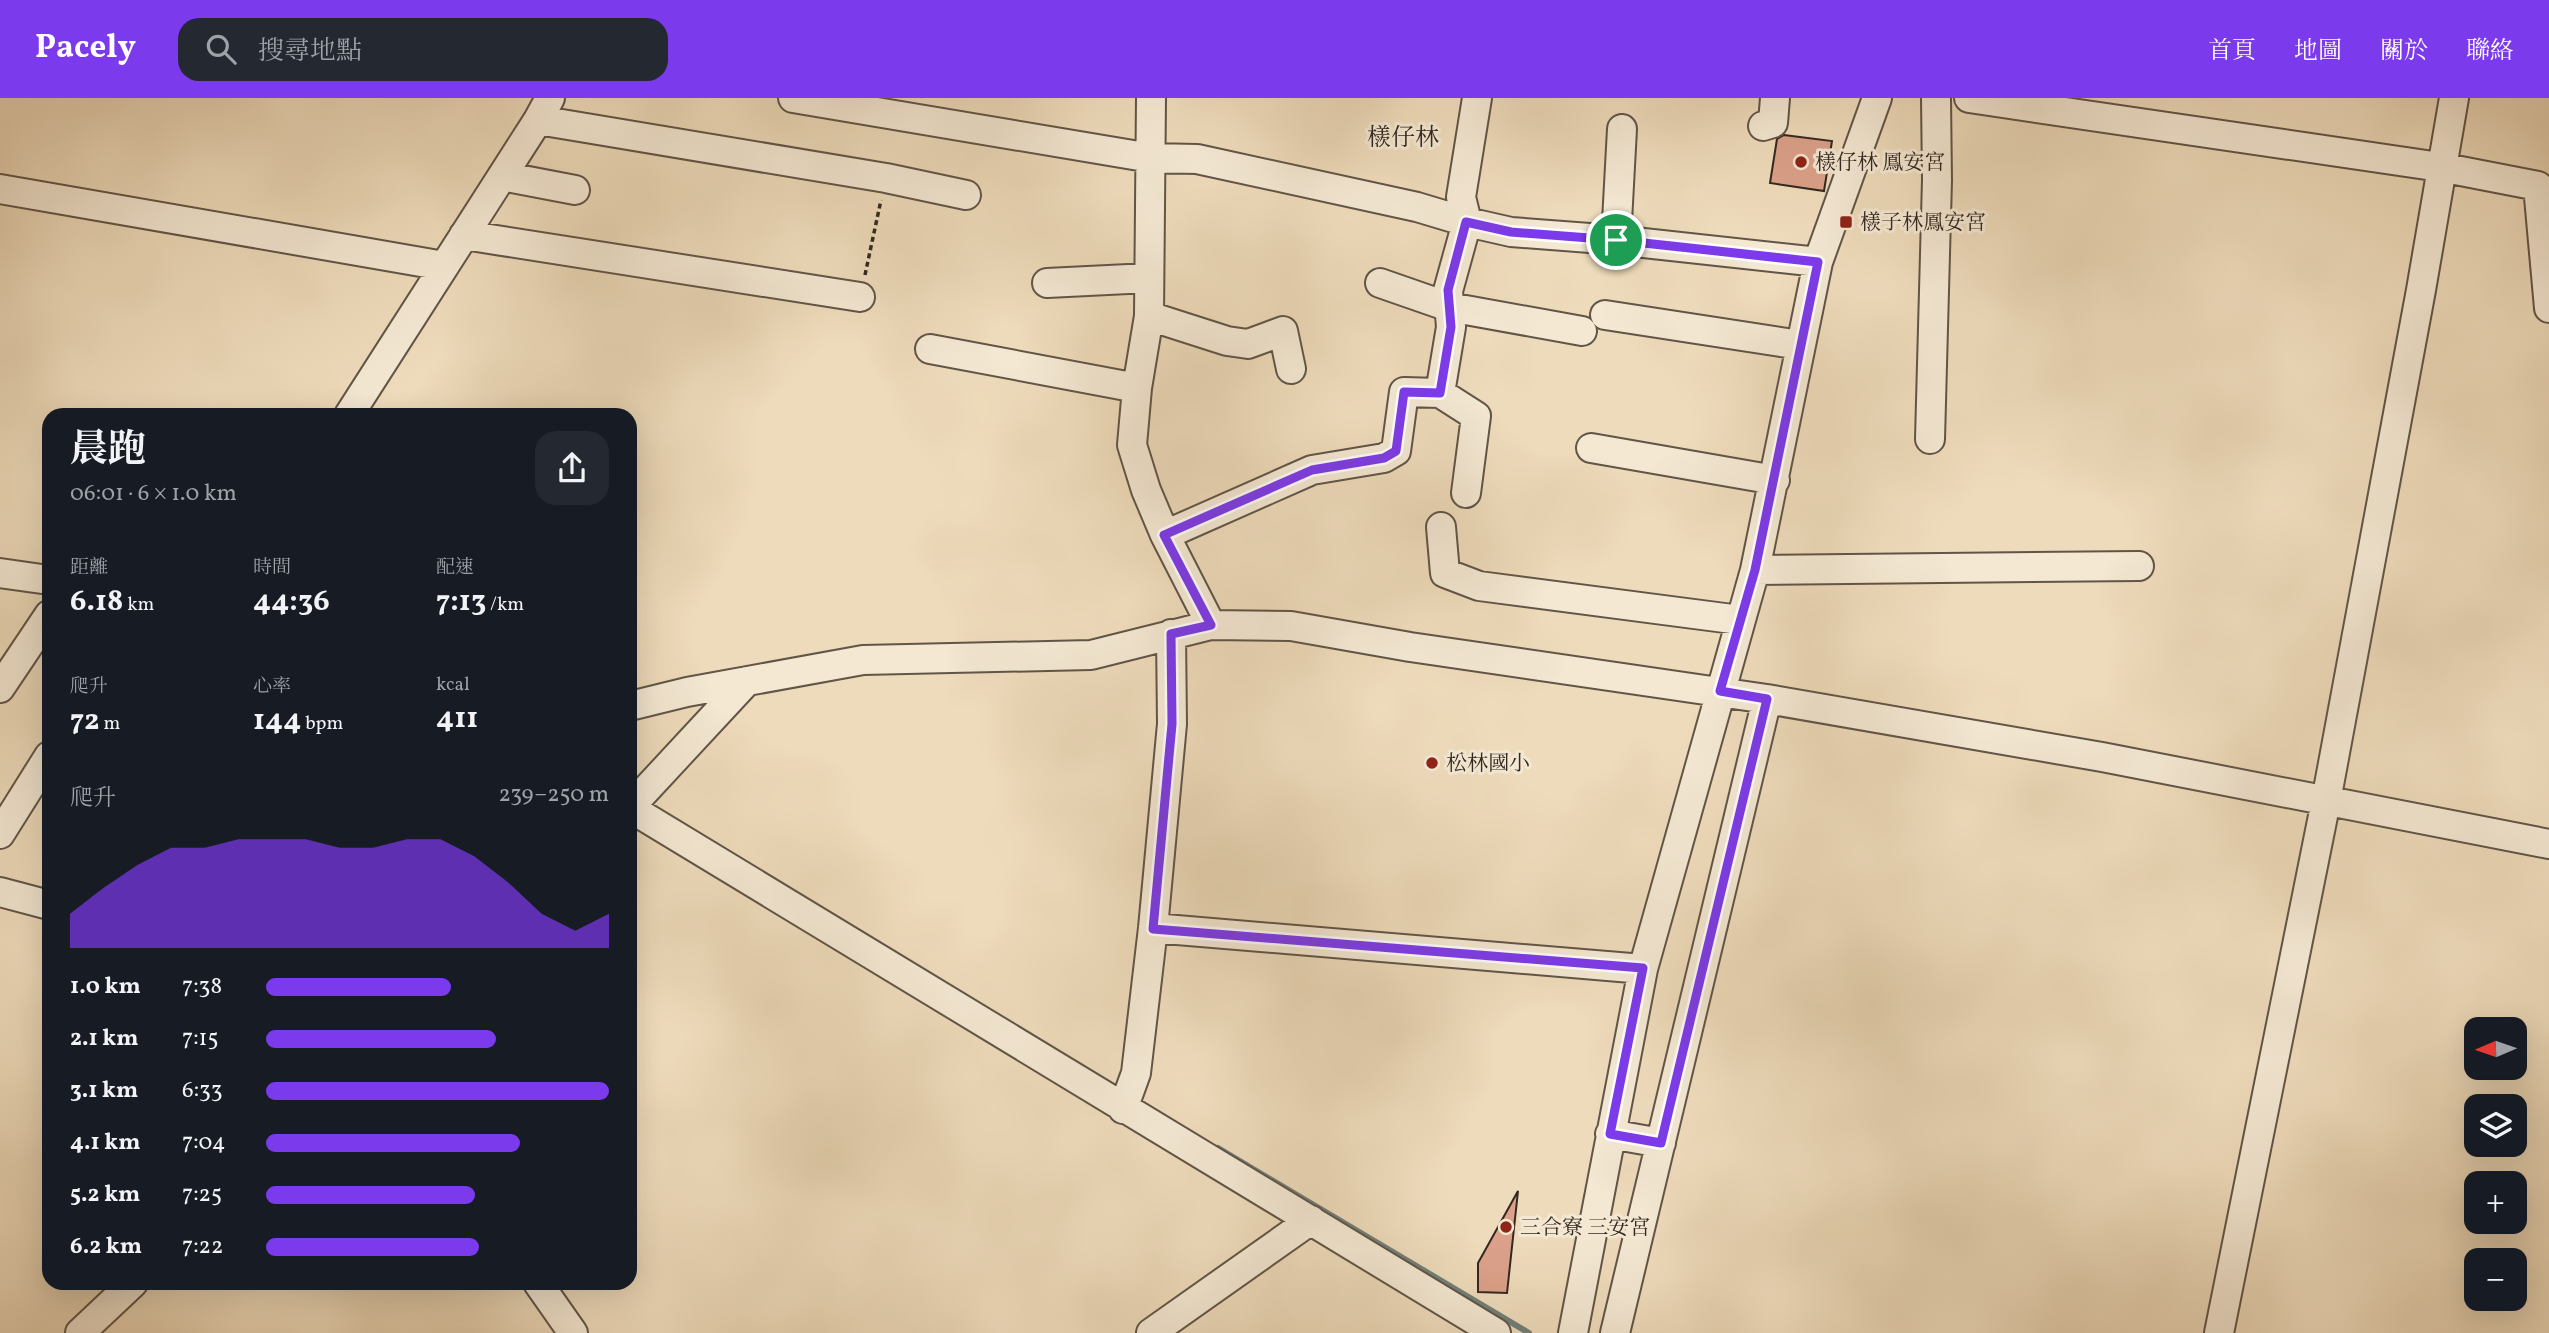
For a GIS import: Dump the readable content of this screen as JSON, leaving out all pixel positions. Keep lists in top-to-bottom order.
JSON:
{
  "districts": ["檨仔林"],
  "places": {
    "other": ["檨仔林 鳳安宮", "松林國小", "三合寮 三安宮"],
    "transit": ["檨子林鳳安宮"]
  },
  "north": "left",
  "page": {
    "header": "Pacely",
    "search": "搜尋地點",
    "nav": [
      "首頁",
      "地圖",
      "關於",
      "聯絡"
    ],
    "heading": ["晨跑", "06:01 · 6 × 1.0 km"],
    "stats": [
      ["距離", "6.18 km"],
      ["時間", "44:36"],
      ["配速", "7:13 /km"],
      ["爬升", "72 m"],
      ["心率", "144 bpm"],
      ["kcal", "411"]
    ],
    "chart": ["爬升", "239–250 m"],
    "list": [
      {
        "name": "1.0 km",
        "note": "7:38"
      },
      {
        "name": "2.1 km",
        "note": "7:15"
      },
      {
        "name": "3.1 km",
        "note": "6:33"
      },
      {
        "name": "4.1 km",
        "note": "7:04"
      },
      {
        "name": "5.2 km",
        "note": "7:25"
      },
      {
        "name": "6.2 km",
        "note": "7:22"
      }
    ],
    "map_buttons": ["+", "−"]
  }
}
